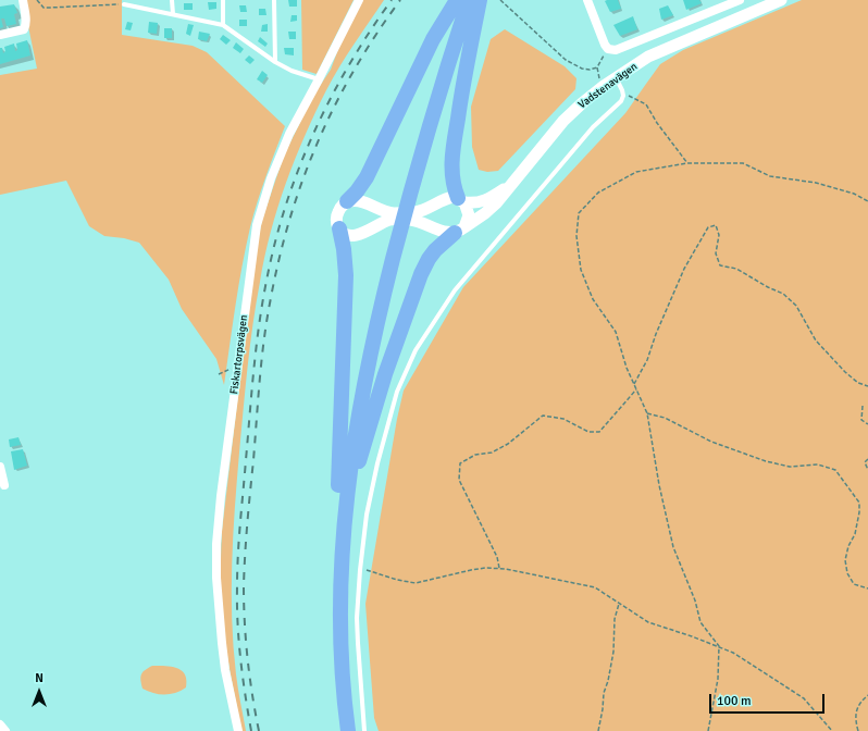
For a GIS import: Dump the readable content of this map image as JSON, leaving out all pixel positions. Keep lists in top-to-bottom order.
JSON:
{
  "streets": {
    "main road": ["Vadstenavägen"],
    "street": ["Fiskartorpsvägen"]
  },
  "scale_bar": "100 m",
  "north": "top"
}
